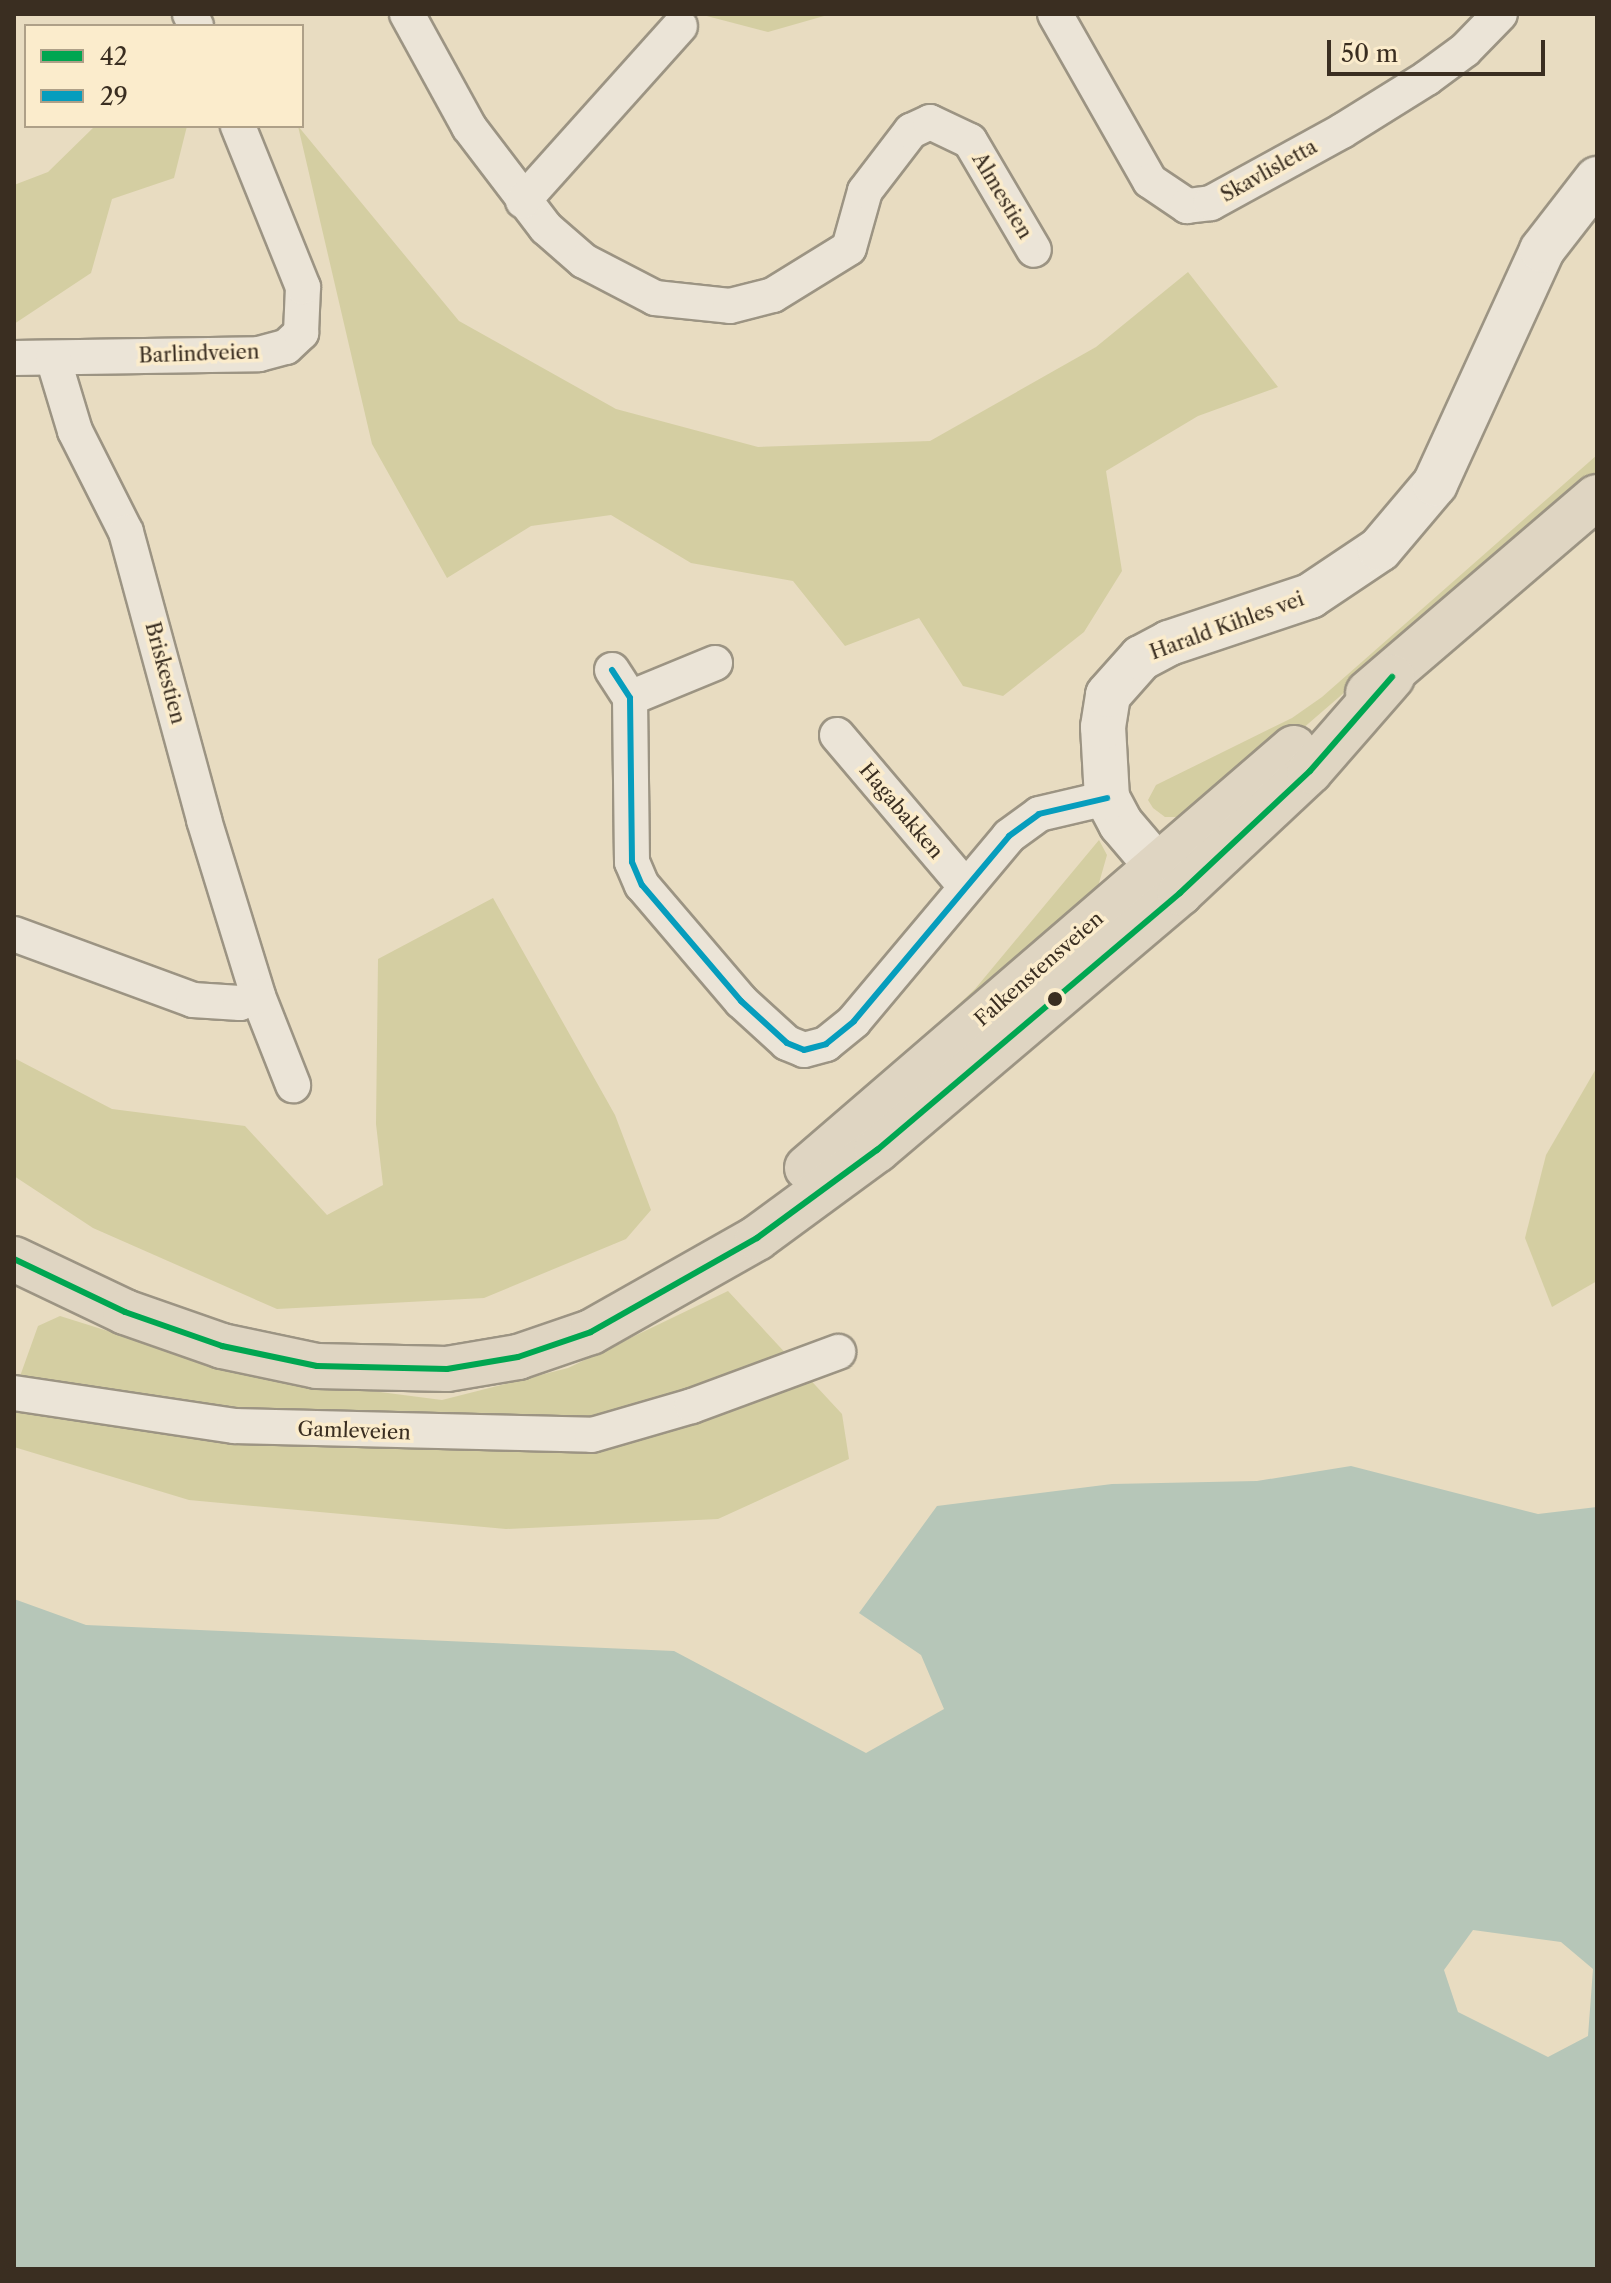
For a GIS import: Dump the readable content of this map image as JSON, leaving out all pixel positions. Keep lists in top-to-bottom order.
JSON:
{
  "streets": {
    "main road": ["Falkenstensveien"],
    "street": [
      "Skavlisletta",
      "Almestien",
      "Barlindveien",
      "Harald Kihles vei",
      "Briskestien",
      "Hagabakken",
      "Gamleveien"
    ]
  },
  "crossings": [
    ["Barlindveien", "Briskestien"],
    ["Harald Kihles vei", "Falkenstensveien"]
  ],
  "lines": ["transit line 29", "transit line 42"],
  "legend": ["42", "29"],
  "scale_bar": "50 m"
}
